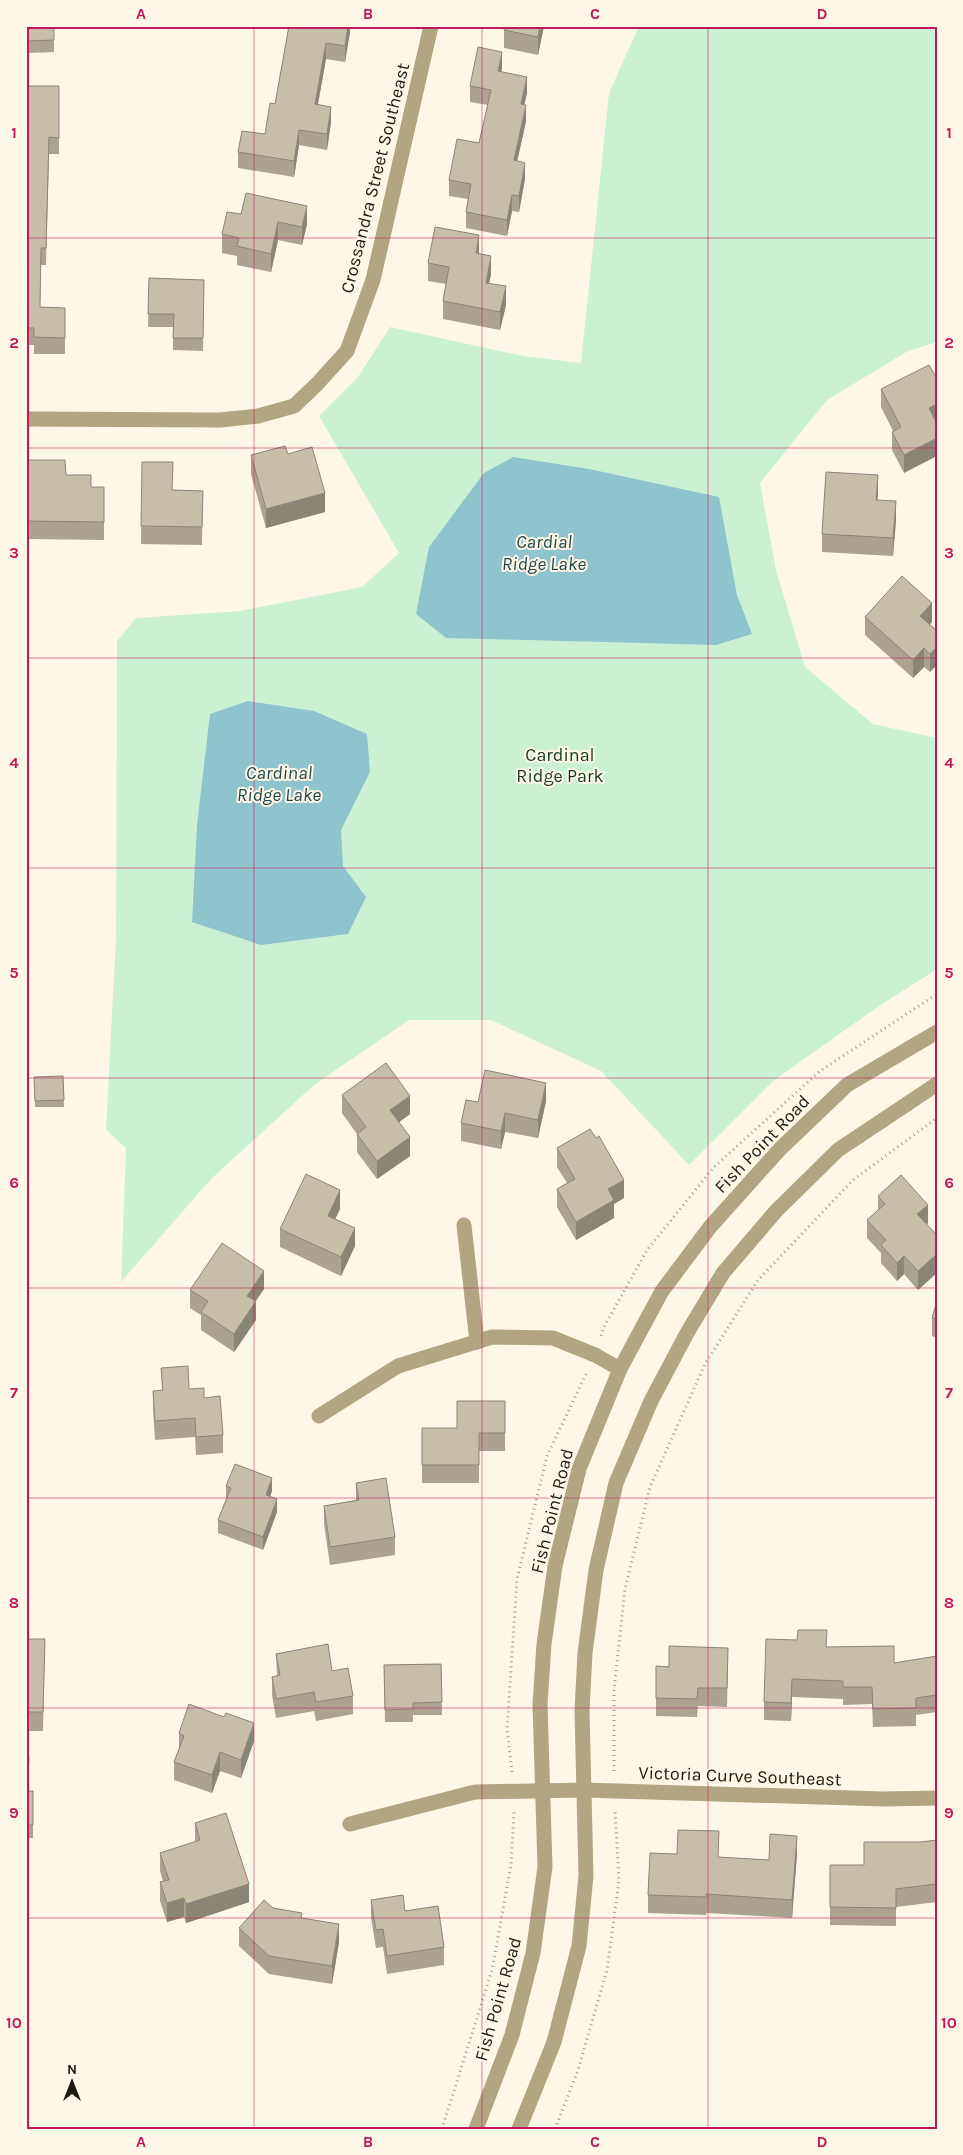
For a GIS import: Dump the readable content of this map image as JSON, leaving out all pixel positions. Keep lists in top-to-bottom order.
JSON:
{
  "streets": {
    "street": ["Crossandra Street Southeast", "Fish Point Road", "Victoria Curve Southeast"]
  },
  "crossings": [
    ["Fish Point Road", "Victoria Curve Southeast"]
  ],
  "water": ["Cardial Ridge Lake", "Cardinal Ridge Lake"],
  "parks": ["Cardinal Ridge Park"],
  "north": "top",
  "grid": {
    "columns": [
      "A",
      "B",
      "C",
      "D"
    ],
    "rows": [
      "1",
      "2",
      "3",
      "4",
      "5",
      "6",
      "7",
      "8",
      "9",
      "10"
    ]
  }
}
